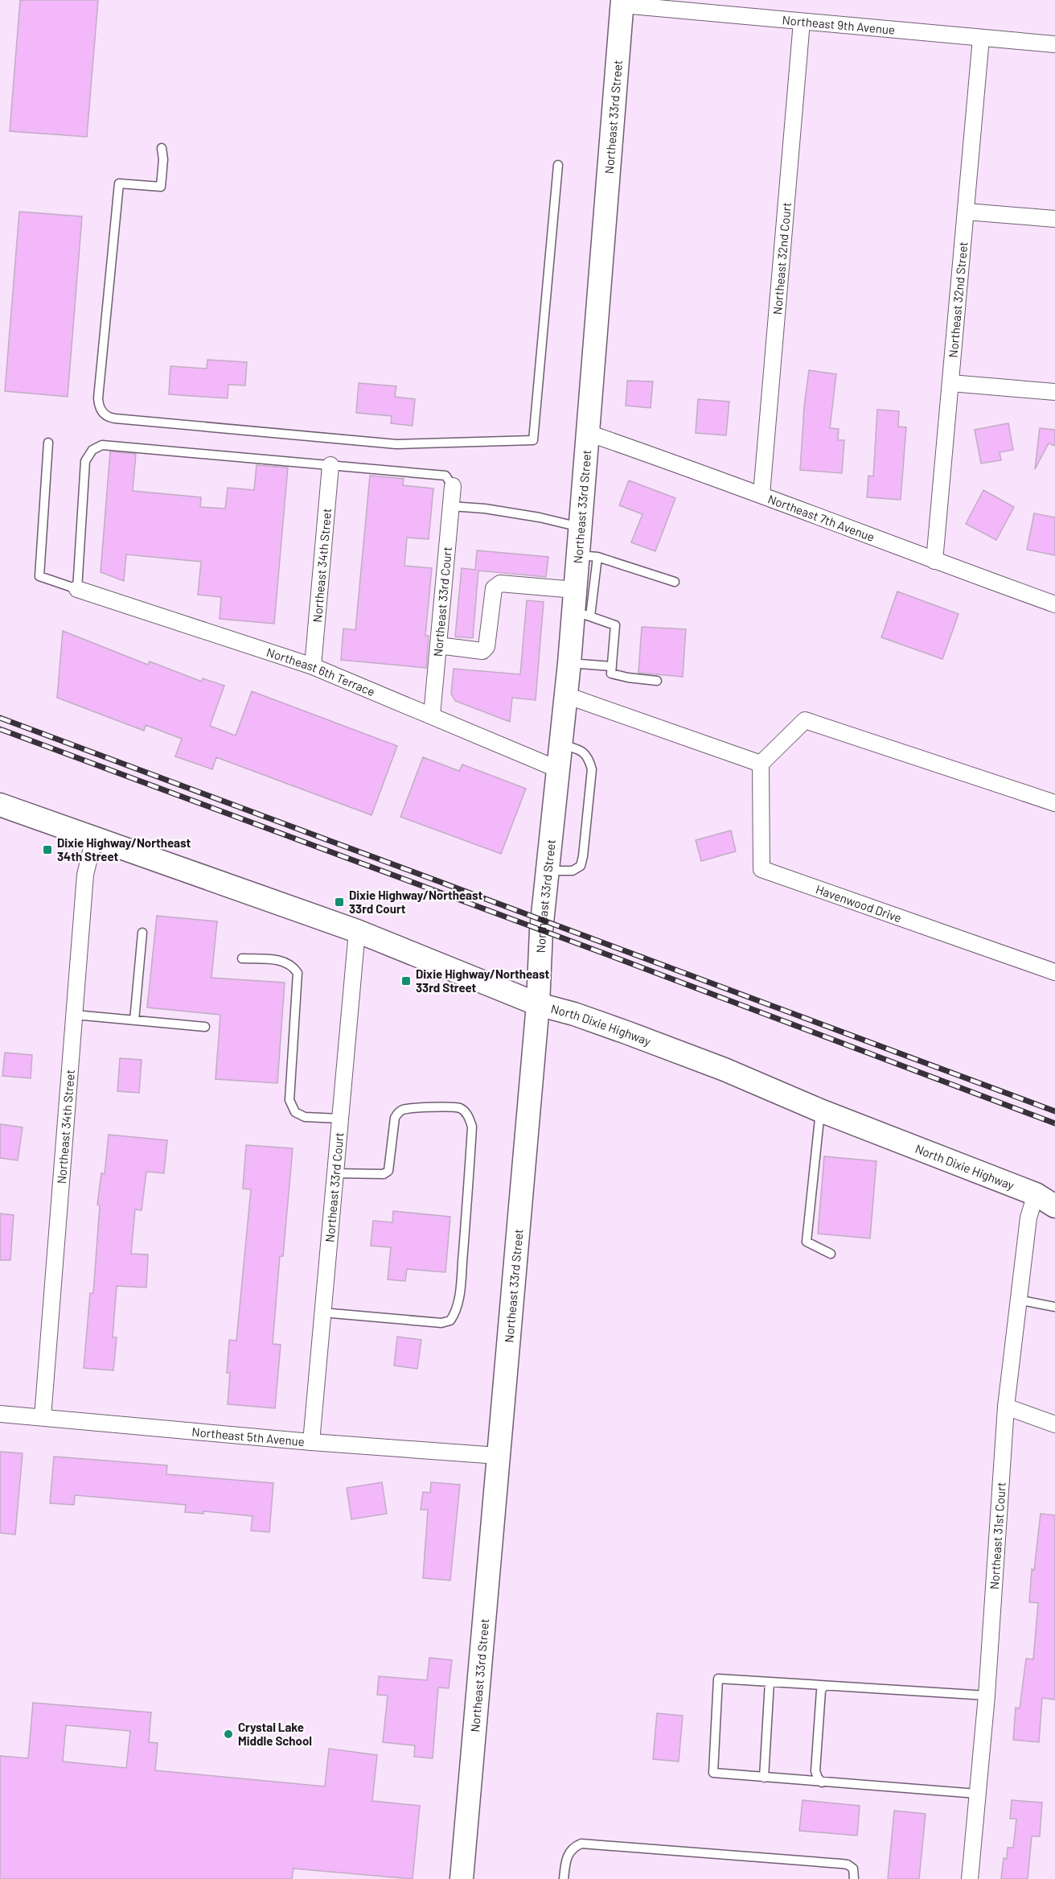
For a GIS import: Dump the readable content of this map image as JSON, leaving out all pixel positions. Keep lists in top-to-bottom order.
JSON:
{
  "streets": {
    "street": [
      "Northeast 9th Avenue",
      "Northeast 33rd Street",
      "Northeast 32nd Court",
      "Northeast 32nd Street",
      "Northeast 7th Avenue",
      "Northeast 34th Street",
      "Northeast 33rd Court",
      "Northeast 6th Terrace",
      "Havenwood Drive",
      "North Dixie Highway",
      "Northeast 5th Avenue",
      "Northeast 31st Court"
    ]
  },
  "crossings": [
    ["Northeast 9th Avenue", "Northeast 33rd Street"],
    ["Northeast 9th Avenue", "Northeast 32nd Court"],
    ["Northeast 9th Avenue", "Northeast 32nd Street"],
    ["Northeast 33rd Street", "Northeast 7th Avenue"],
    ["Northeast 33rd Street", "Northeast 6th Terrace"],
    ["Northeast 33rd Street", "North Dixie Highway"],
    ["Northeast 33rd Street", "Northeast 5th Avenue"],
    ["Northeast 32nd Court", "Northeast 7th Avenue"],
    ["Northeast 32nd Street", "Northeast 7th Avenue"],
    ["Northeast 34th Street", "Northeast 6th Terrace"],
    ["Northeast 34th Street", "North Dixie Highway"],
    ["Northeast 34th Street", "Northeast 5th Avenue"],
    ["Northeast 33rd Court", "Northeast 6th Terrace"],
    ["Northeast 33rd Court", "North Dixie Highway"],
    ["Northeast 33rd Court", "Northeast 5th Avenue"],
    ["North Dixie Highway", "Northeast 31st Court"]
  ],
  "places": {
    "transit": ["Dixie Highway/Northeast 34th Street", "Dixie Highway/Northeast 33rd Court", "Dixie Highway/Northeast 33rd Street"],
    "other": ["Crystal Lake Middle School"]
  }
}
